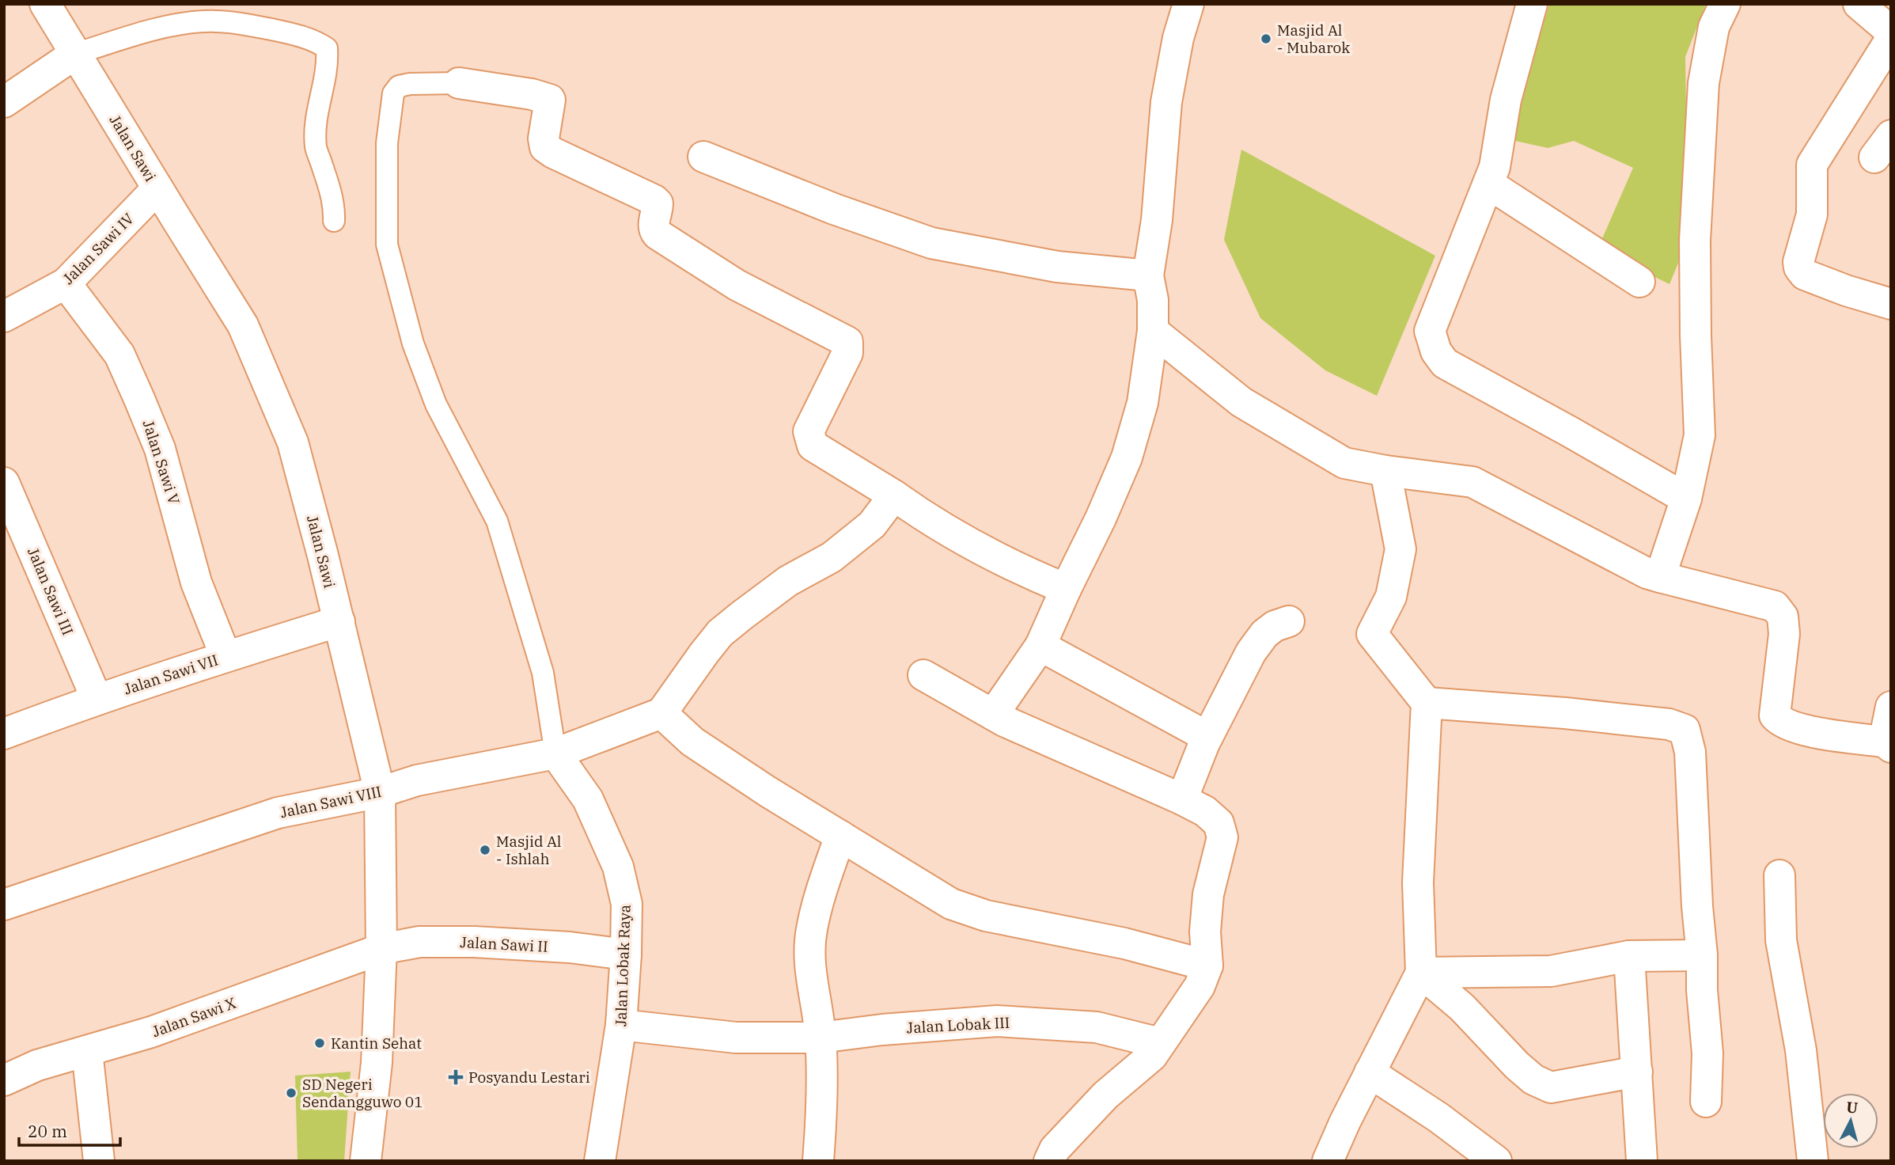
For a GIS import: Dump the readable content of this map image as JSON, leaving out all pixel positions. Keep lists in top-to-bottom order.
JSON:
{
  "streets": {
    "street": [
      "Jalan Sawi",
      "Jalan Sawi IV",
      "Jalan Sawi V",
      "Jalan Sawi III",
      "Jalan Sawi VII",
      "Jalan Sawi VIII",
      "Jalan Sawi II",
      "Jalan Lobak Raya",
      "Jalan Sawi X",
      "Jalan Lobak III"
    ]
  },
  "crossings": [
    ["Jalan Sawi", "Jalan Sawi IV"],
    ["Jalan Sawi", "Jalan Sawi VII"],
    ["Jalan Sawi", "Jalan Sawi VIII"],
    ["Jalan Sawi", "Jalan Sawi II"],
    ["Jalan Sawi", "Jalan Sawi X"],
    ["Jalan Sawi IV", "Jalan Sawi V"],
    ["Jalan Sawi V", "Jalan Sawi VII"],
    ["Jalan Sawi III", "Jalan Sawi VII"],
    ["Jalan Sawi VIII", "Jalan Lobak Raya"],
    ["Jalan Sawi II", "Jalan Lobak Raya"],
    ["Jalan Sawi II", "Jalan Sawi X"],
    ["Jalan Lobak Raya", "Jalan Lobak III"]
  ],
  "places": {
    "other": [
      "Masjid Al - Mubarok",
      "Masjid Al - Ishlah",
      "Kantin Sehat",
      "SD Negeri Sendangguwo 01"
    ],
    "health": ["Posyandu Lestari"]
  },
  "scale_bar": "20 m",
  "north": "top"
}
